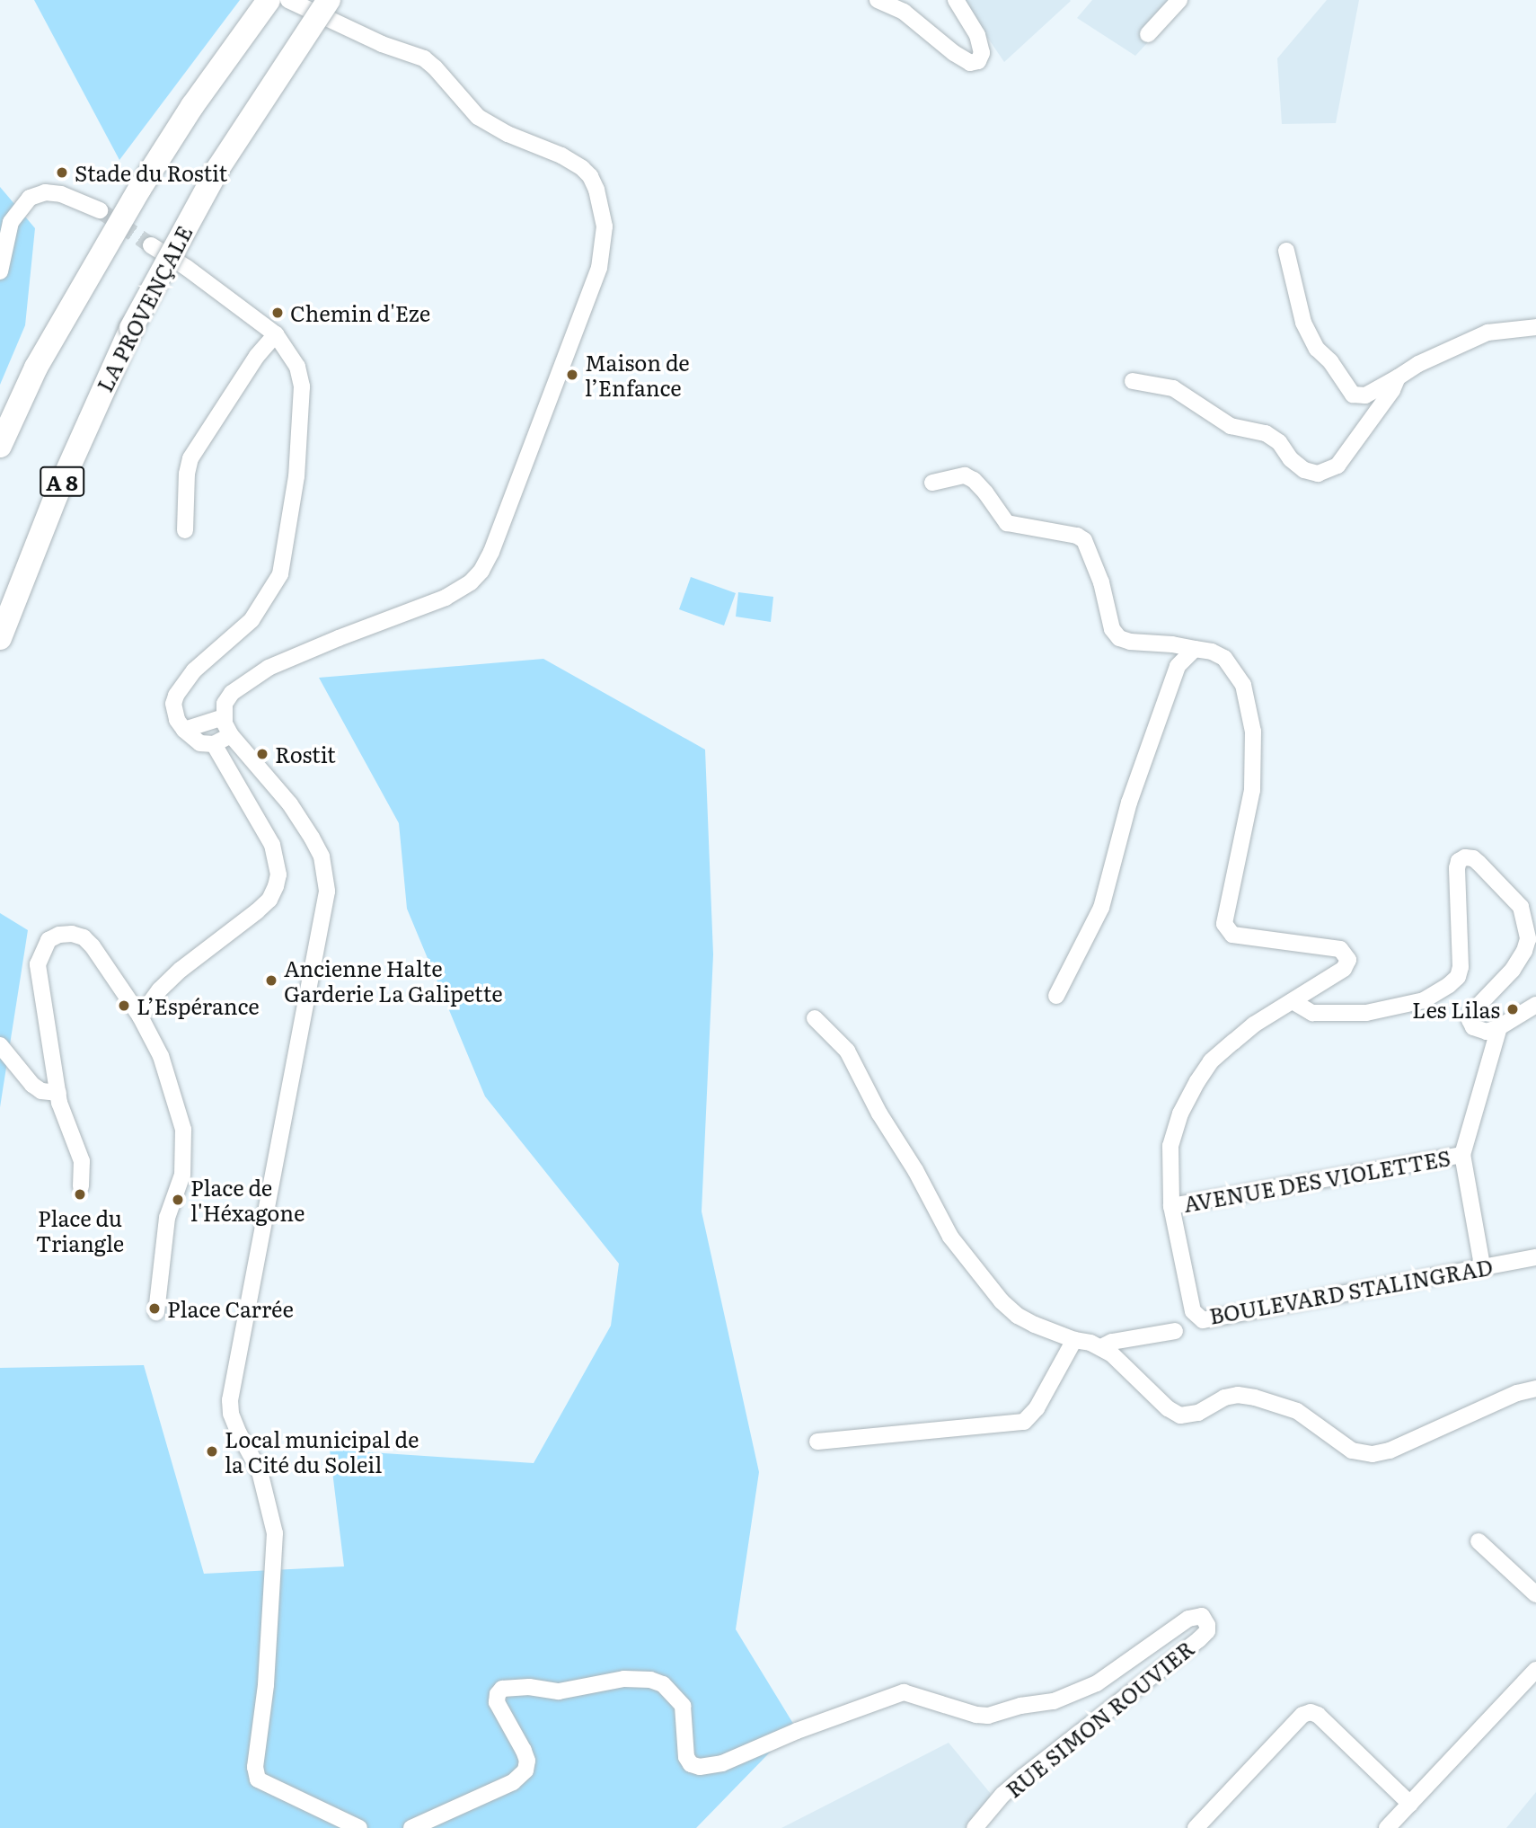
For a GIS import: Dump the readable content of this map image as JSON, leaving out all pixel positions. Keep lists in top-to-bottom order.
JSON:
{
  "streets": {
    "highway": ["LA PROVENÇALE", "A 8"],
    "street": ["AVENUE DES VIOLETTES", "BOULEVARD STALINGRAD", "RUE SIMON ROUVIER"]
  },
  "crossings": [
    ["AVENUE DES VIOLETTES", "BOULEVARD STALINGRAD"]
  ],
  "places": [
    "Stade du Rostit",
    "Chemin d'Eze",
    "Maison de l’Enfance",
    "Rostit",
    "Ancienne Halte Garderie La Galipette",
    "L’Espérance",
    "Les Lilas",
    "Place du Triangle",
    "Place de l'Héxagone",
    "Place Carrée",
    "Local municipal de la Cité du Soleil"
  ]
}
